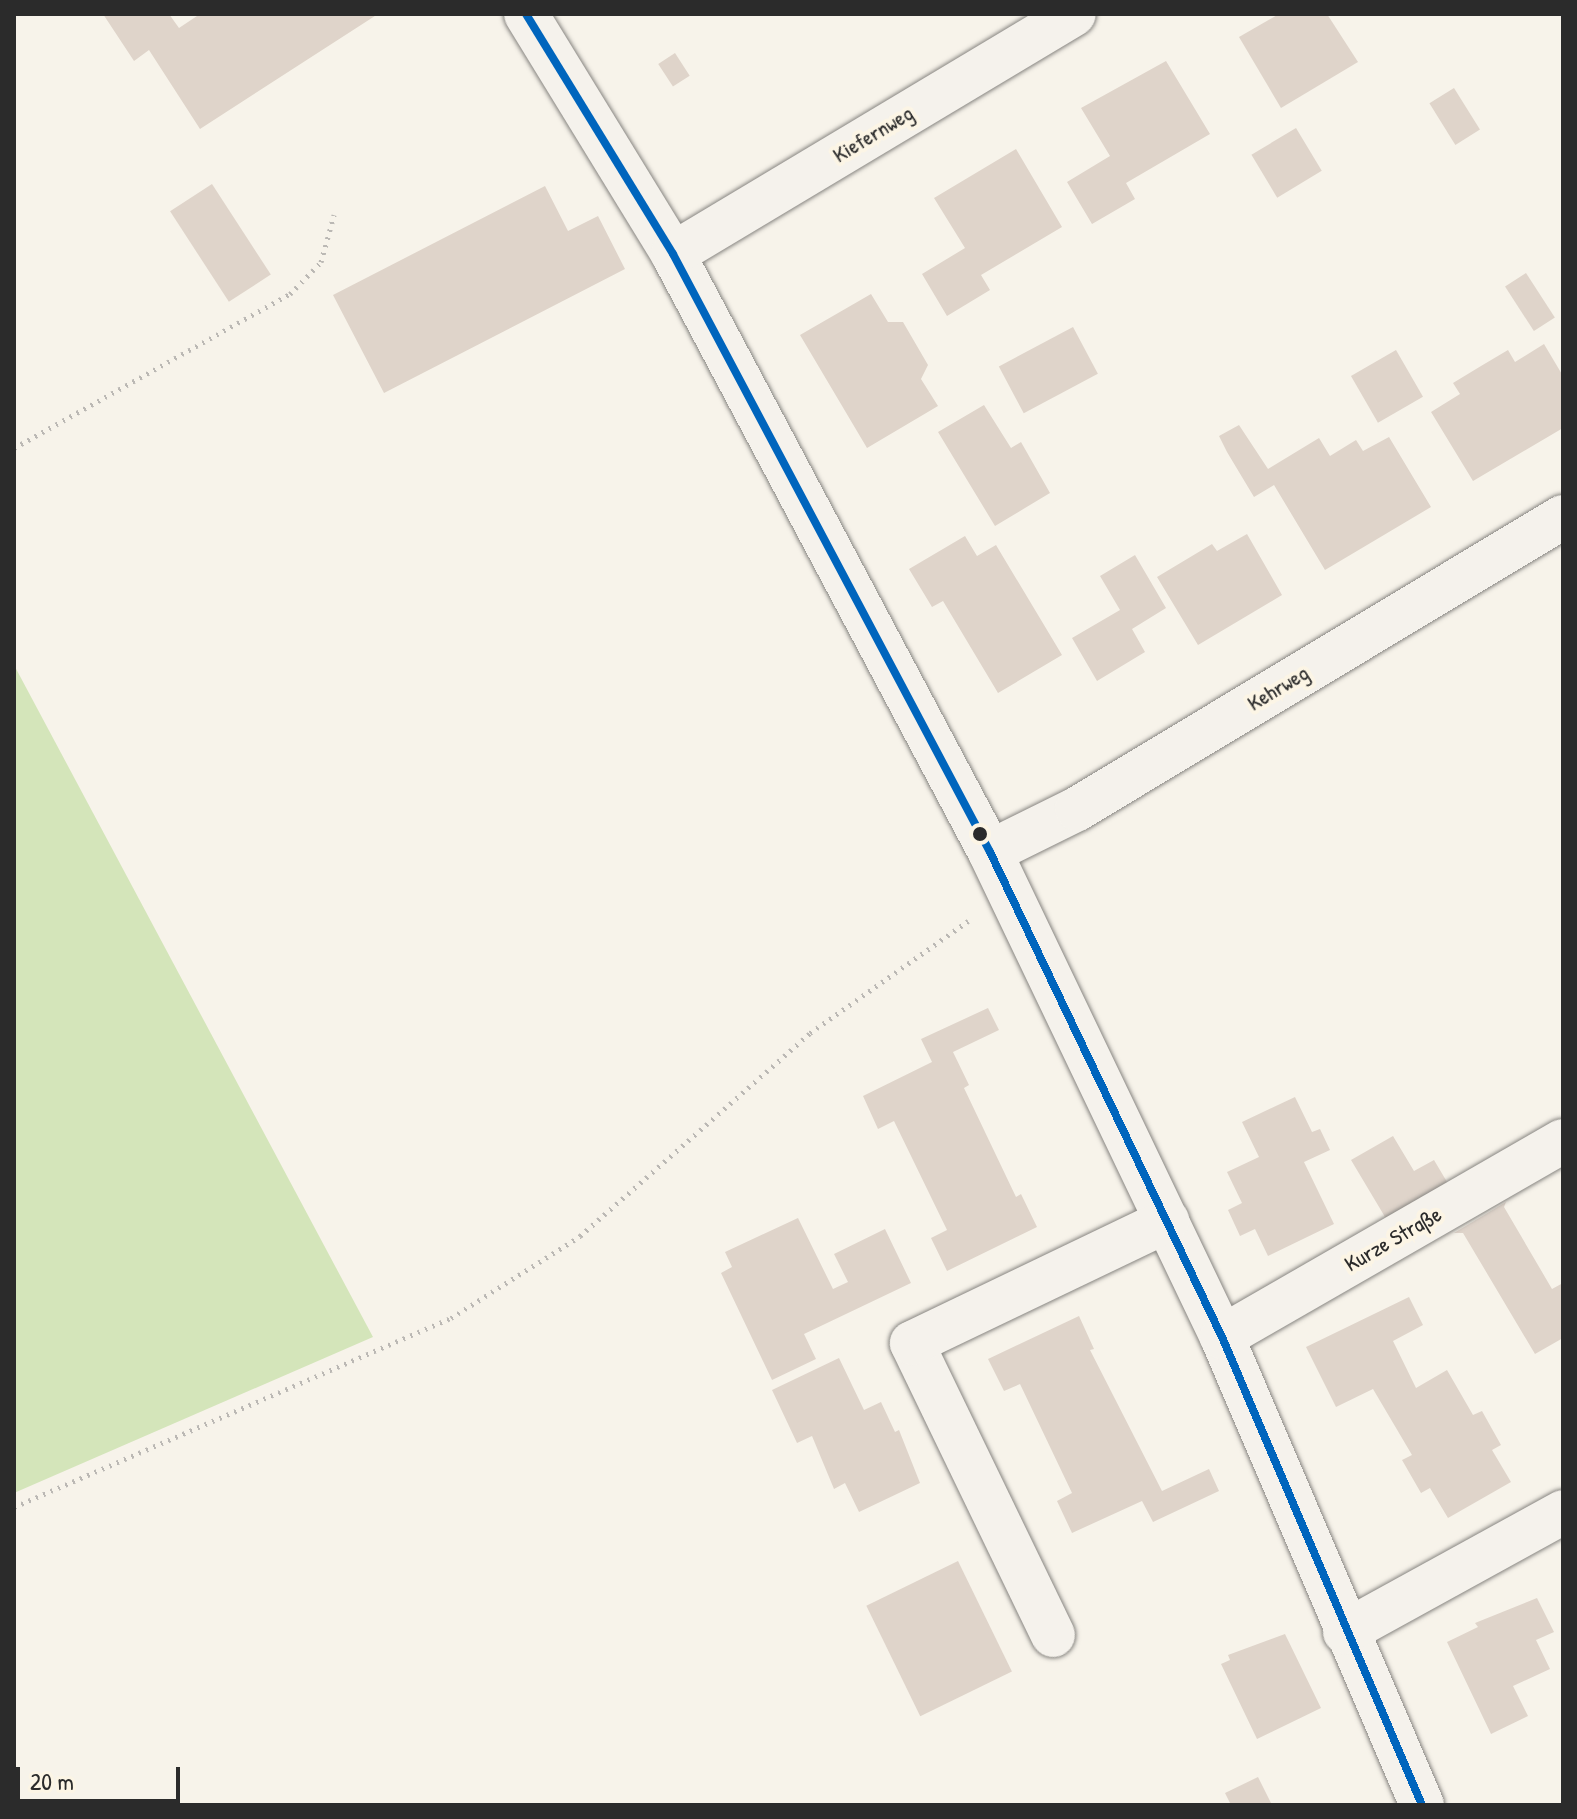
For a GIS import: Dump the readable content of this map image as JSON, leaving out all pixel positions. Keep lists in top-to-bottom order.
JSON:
{
  "streets": {
    "street": ["Kiefernweg", "Kehrweg", "Kurze Straße"]
  },
  "scale_bar": "20 m"
}
